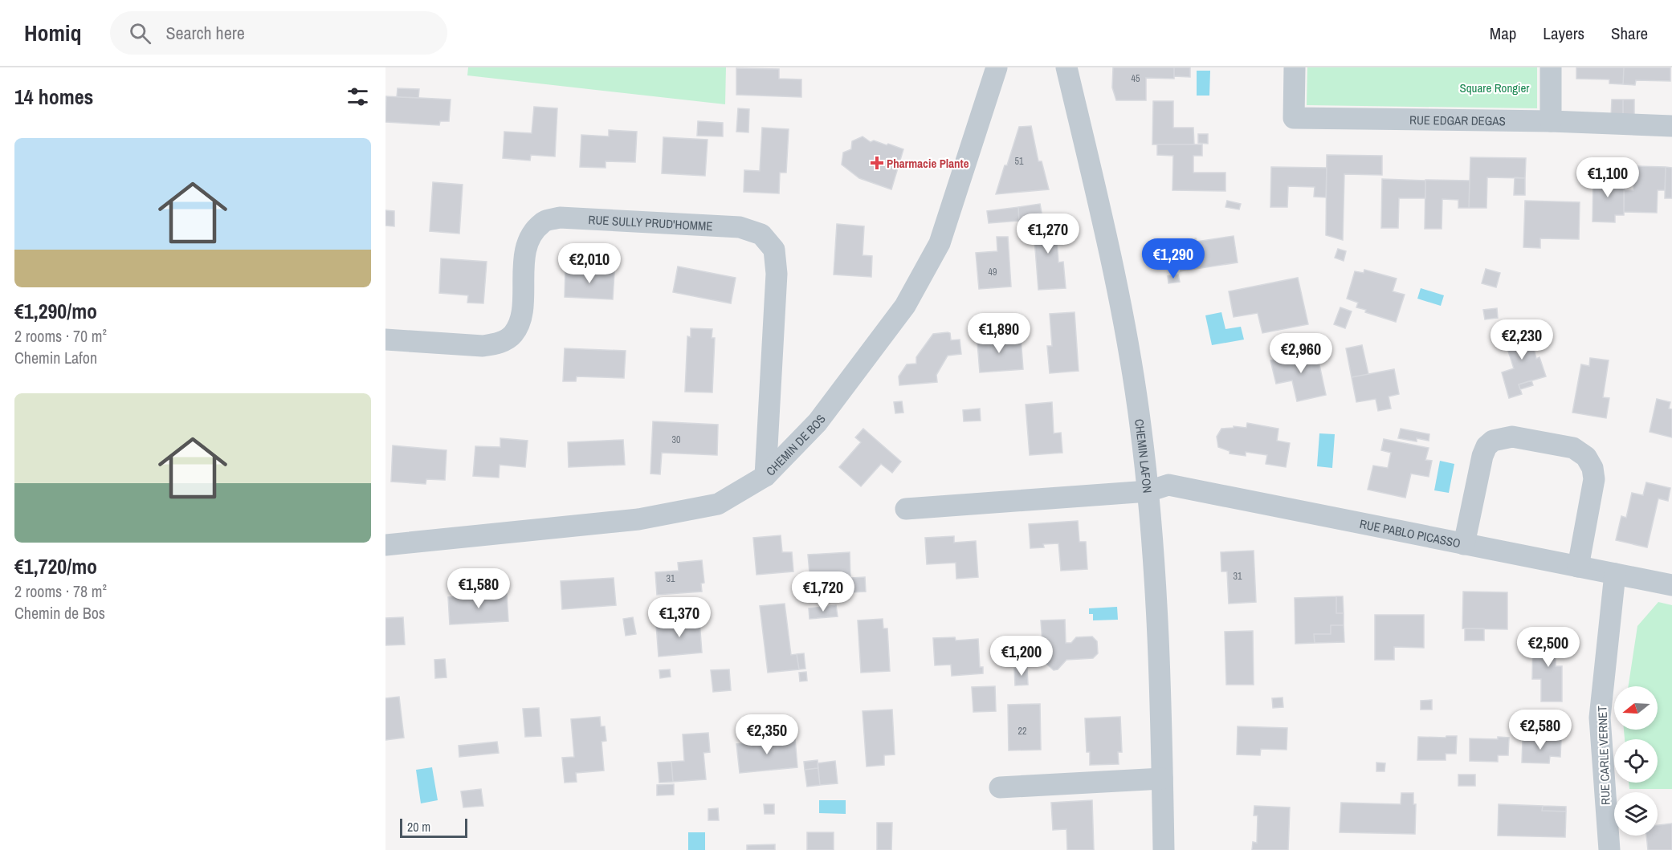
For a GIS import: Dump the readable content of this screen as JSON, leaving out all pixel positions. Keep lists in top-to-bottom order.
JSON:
{
  "streets": {
    "street": [
      "RUE EDGAR DEGAS",
      "RUE SULLY PRUD'HOMME",
      "CHEMIN DE BOS",
      "CHEMIN LAFON",
      "RUE PABLO PICASSO",
      "RUE CARLE VERNET"
    ]
  },
  "crossings": [
    ["RUE SULLY PRUD'HOMME", "CHEMIN DE BOS"],
    ["CHEMIN LAFON", "RUE PABLO PICASSO"],
    ["RUE PABLO PICASSO", "RUE CARLE VERNET"]
  ],
  "parks": ["Square Rongier"],
  "places": {
    "health": ["Pharmacie Plante"]
  },
  "house_numbers": [
    "45",
    "51",
    "49",
    "30",
    "31",
    "31",
    "22"
  ],
  "scale_bar": "20 m",
  "north": "left",
  "page": {
    "header": "Homiq",
    "search": "Search here",
    "nav": ["Map", "Layers", "Share"],
    "heading": "14 homes",
    "list": [
      {
        "name": "€1,290/mo",
        "note": "2 rooms · 70 m² · Chemin Lafon"
      },
      {
        "name": "€1,720/mo",
        "note": "2 rooms · 78 m² · Chemin de Bos"
      }
    ],
    "price": [
      "€1,100",
      "€1,270",
      "€1,290",
      "€2,010",
      "€1,890",
      "€2,230",
      "€2,960",
      "€1,580",
      "€1,720",
      "€1,370",
      "€2,500",
      "€1,200",
      "€2,580",
      "€2,350"
    ],
    "scale": "20 m"
  }
}
